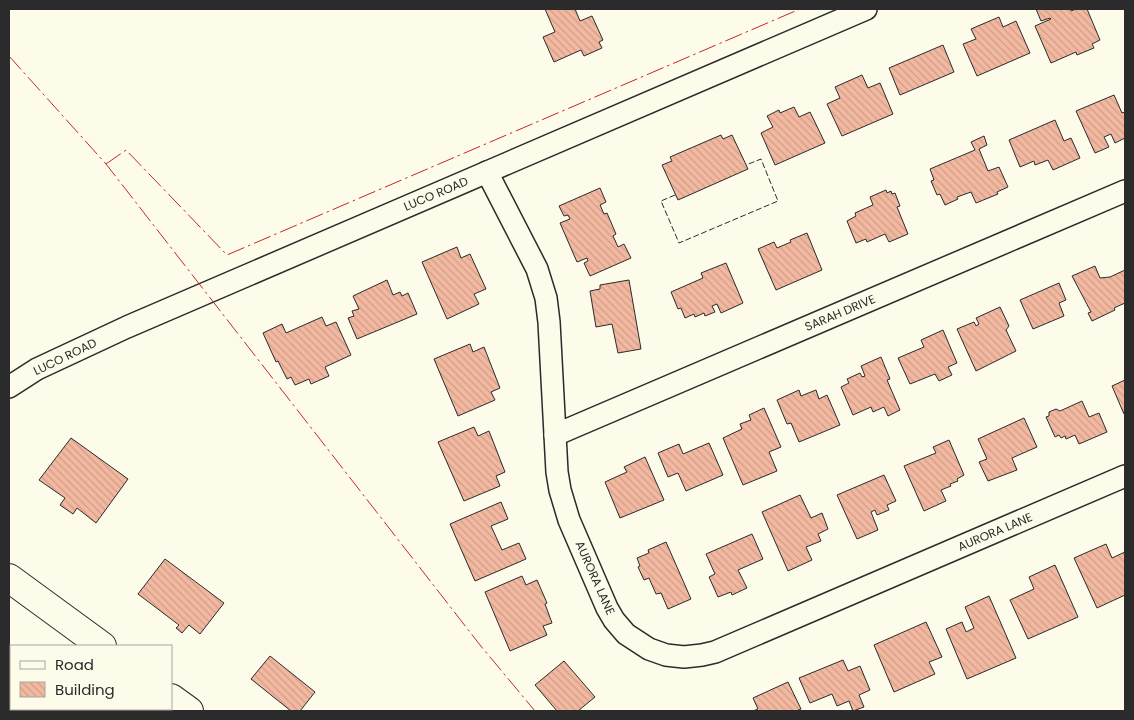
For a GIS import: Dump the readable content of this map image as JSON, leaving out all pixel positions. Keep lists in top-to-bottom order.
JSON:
{
  "streets": {
    "street": ["LUCO ROAD", "SARAH DRIVE", "AURORA LANE"]
  },
  "crossings": [
    ["LUCO ROAD", "AURORA LANE"],
    ["SARAH DRIVE", "AURORA LANE"]
  ],
  "legend": ["Road", "Building"]
}
